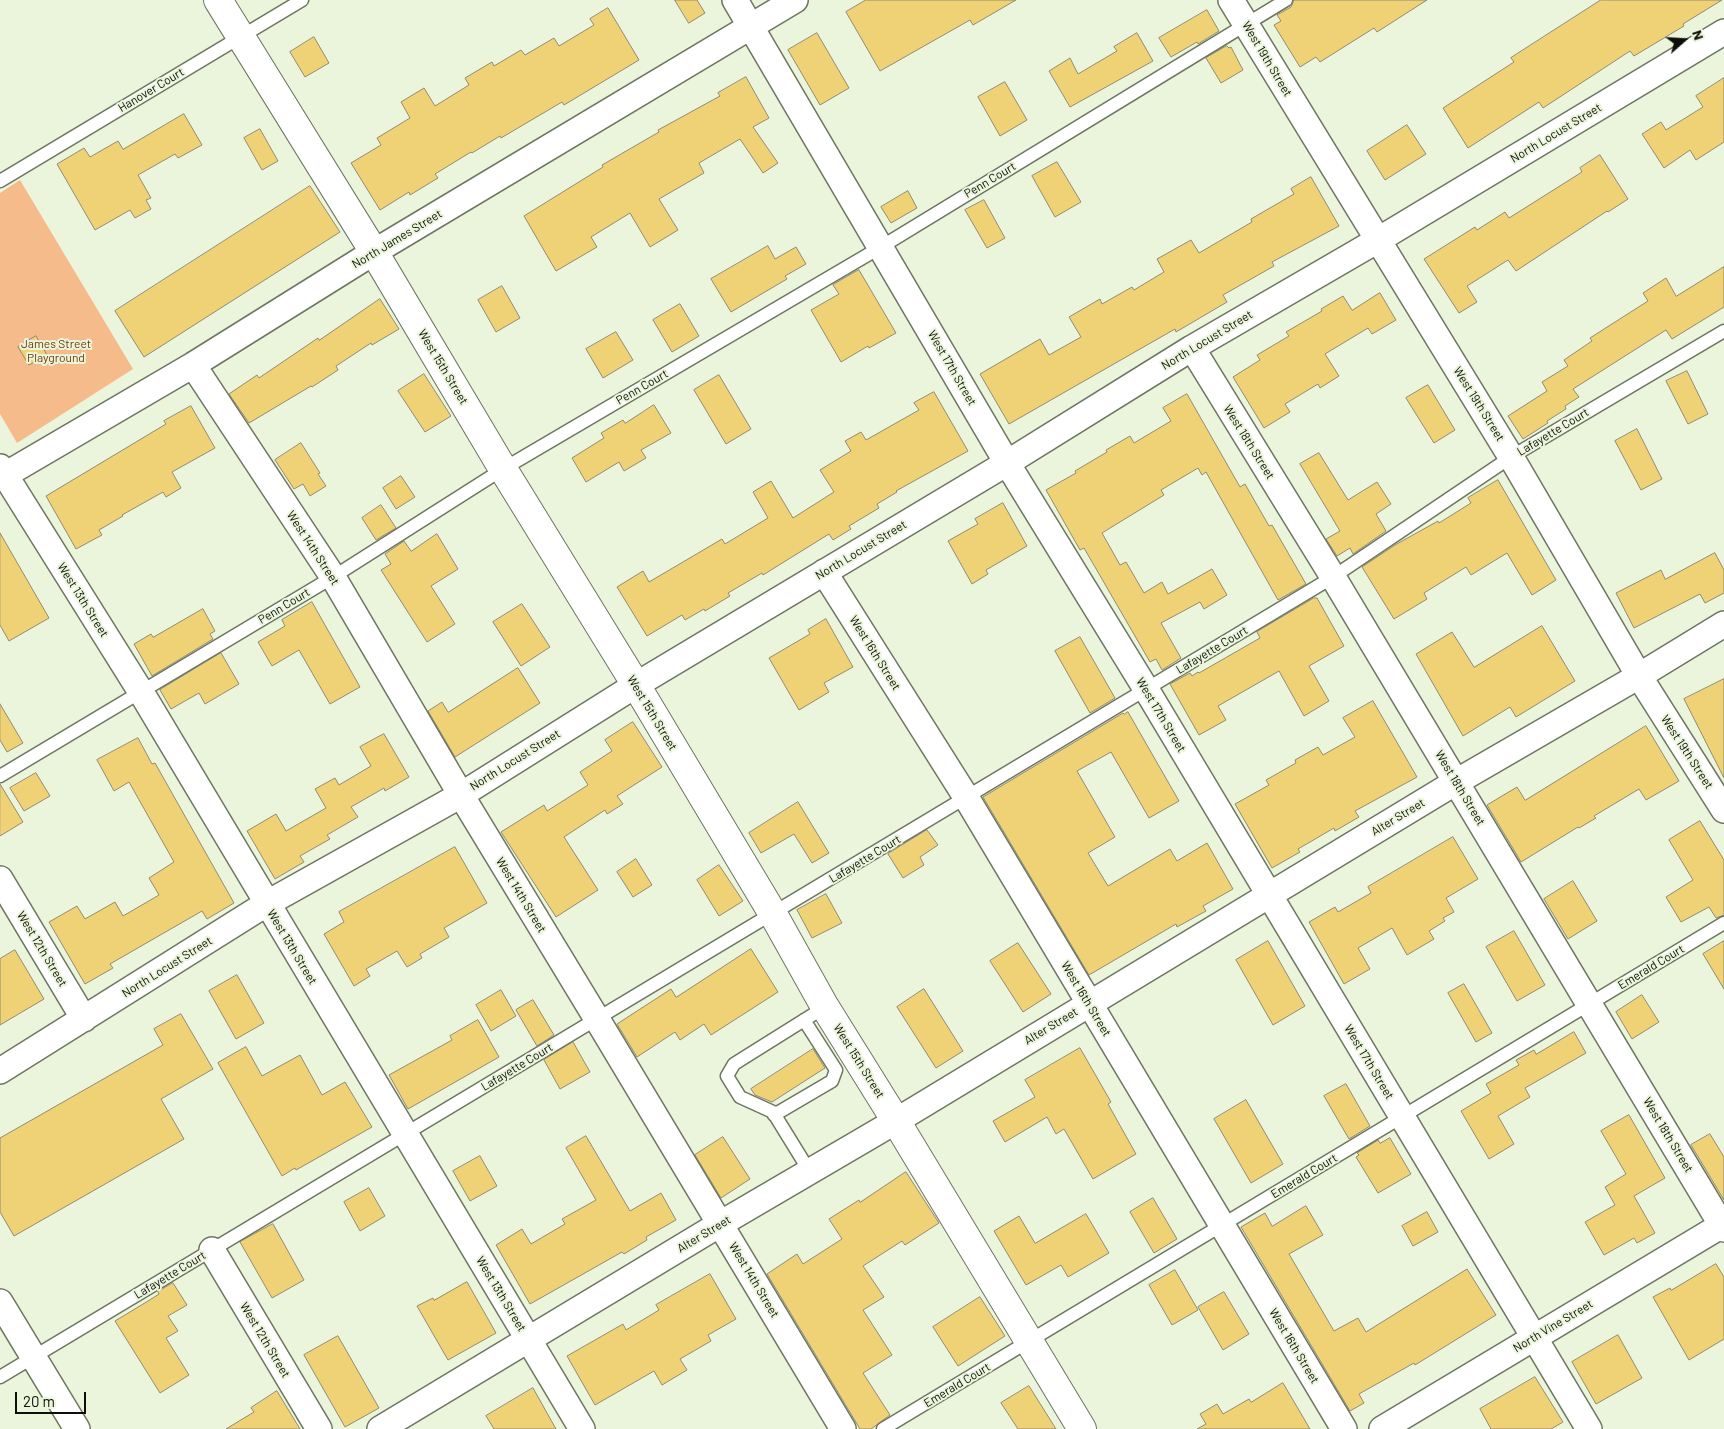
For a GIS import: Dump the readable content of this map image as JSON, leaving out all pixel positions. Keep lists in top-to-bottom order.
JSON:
{
  "streets": {
    "main road": ["West 15th Street"],
    "street": [
      "West 19th Street",
      "North Locust Street",
      "North James Street",
      "West 17th Street",
      "West 18th Street",
      "West 14th Street",
      "West 13th Street",
      "West 16th Street",
      "Alter Street",
      "West 12th Street",
      "North Vine Street"
    ],
    "lane": [
      "Hanover Court",
      "Penn Court",
      "Lafayette Court",
      "Emerald Court"
    ]
  },
  "crossings": [
    ["West 19th Street", "North Locust Street"],
    ["West 19th Street", "Penn Court"],
    ["West 19th Street", "Lafayette Court"],
    ["West 19th Street", "Alter Street"],
    ["Hanover Court", "West 15th Street"],
    ["North Locust Street", "West 15th Street"],
    ["North Locust Street", "West 17th Street"],
    ["North Locust Street", "West 18th Street"],
    ["North Locust Street", "West 14th Street"],
    ["North Locust Street", "West 13th Street"],
    ["North Locust Street", "West 16th Street"],
    ["North Locust Street", "West 12th Street"],
    ["Penn Court", "West 15th Street"],
    ["Penn Court", "West 17th Street"],
    ["Penn Court", "West 14th Street"],
    ["Penn Court", "West 13th Street"],
    ["North James Street", "West 15th Street"],
    ["North James Street", "West 17th Street"],
    ["North James Street", "West 14th Street"],
    ["North James Street", "West 13th Street"],
    ["West 15th Street", "Lafayette Court"],
    ["West 15th Street", "Alter Street"],
    ["West 15th Street", "Emerald Court"],
    ["West 17th Street", "Lafayette Court"],
    ["West 17th Street", "Alter Street"],
    ["West 17th Street", "Emerald Court"],
    ["West 17th Street", "North Vine Street"],
    ["Lafayette Court", "West 18th Street"],
    ["Lafayette Court", "West 14th Street"],
    ["Lafayette Court", "West 13th Street"],
    ["Lafayette Court", "West 16th Street"],
    ["Lafayette Court", "West 12th Street"],
    ["West 18th Street", "Alter Street"],
    ["West 18th Street", "Emerald Court"],
    ["West 18th Street", "North Vine Street"],
    ["West 14th Street", "Alter Street"],
    ["West 13th Street", "Alter Street"],
    ["West 16th Street", "Alter Street"],
    ["West 16th Street", "Emerald Court"]
  ],
  "parks": ["James Street Playground"],
  "scale_bar": "20 m",
  "north": "right"
}
